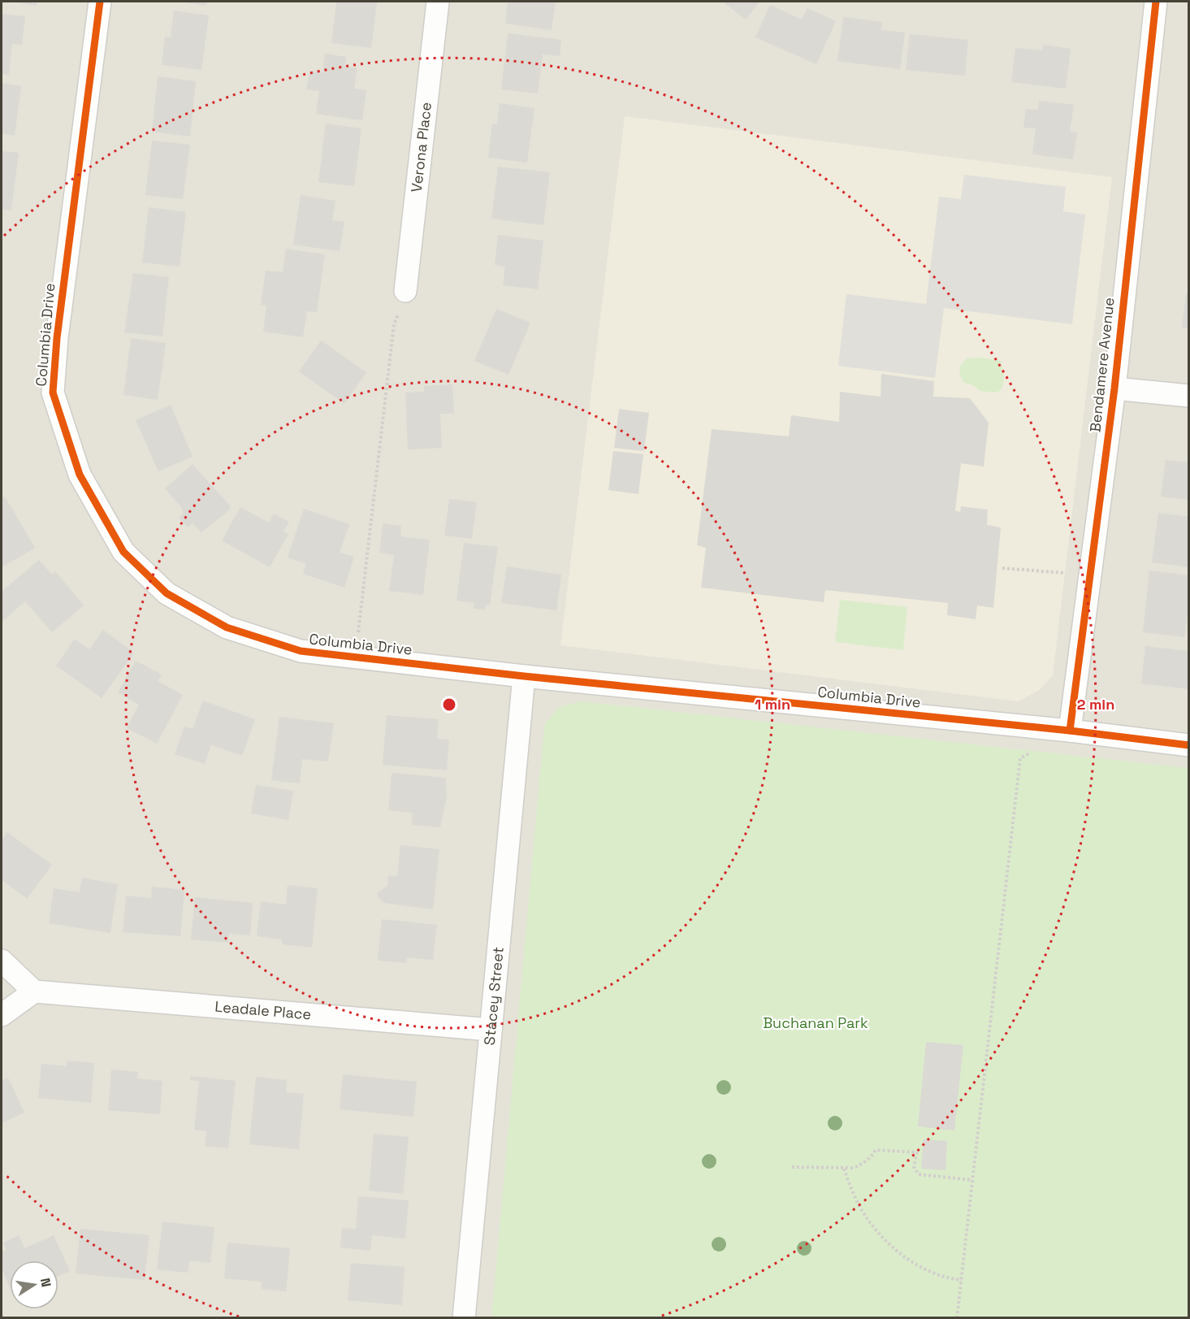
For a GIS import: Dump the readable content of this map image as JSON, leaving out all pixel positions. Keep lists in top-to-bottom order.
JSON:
{
  "streets": {
    "street": [
      "Verona Place",
      "Columbia Drive",
      "Bendamere Avenue",
      "Stacey Street",
      "Leadale Place"
    ]
  },
  "crossings": [
    ["Columbia Drive", "Bendamere Avenue"],
    ["Columbia Drive", "Stacey Street"],
    ["Stacey Street", "Leadale Place"]
  ],
  "parks": ["Buchanan Park"],
  "north": "right",
  "rings": ["1 min", "2 min"]
}
